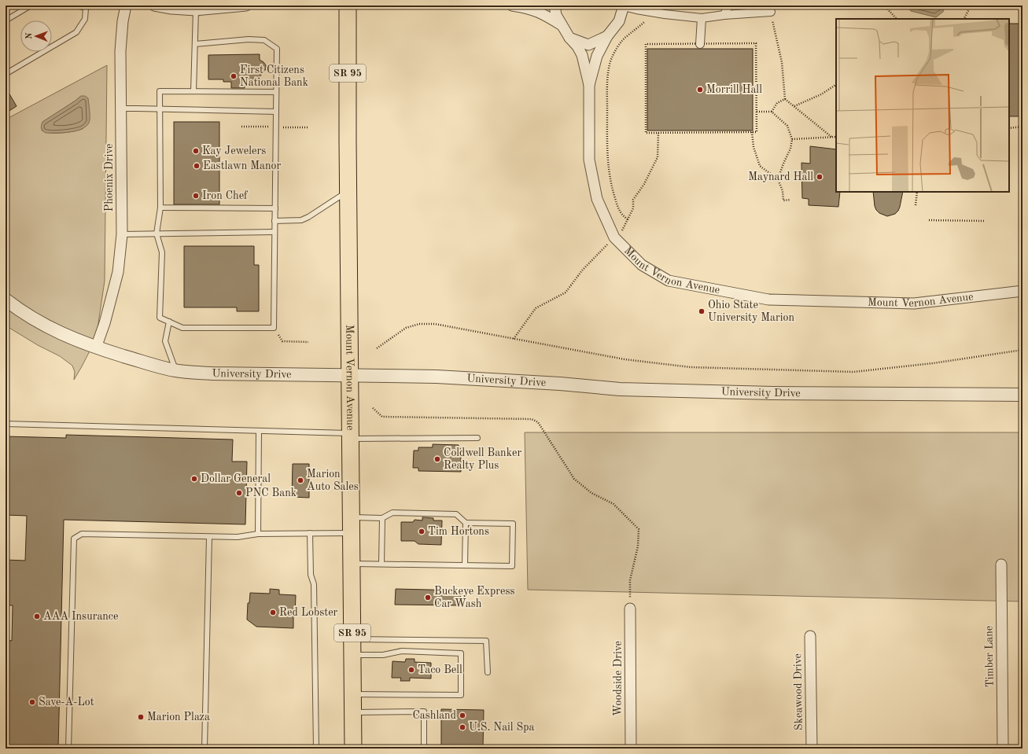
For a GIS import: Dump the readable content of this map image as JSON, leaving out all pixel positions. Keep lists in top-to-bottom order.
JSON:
{
  "streets": {
    "main road": ["SR 95", "Mount Vernon Avenue"],
    "street": [
      "Phoenix Drive",
      "University Drive",
      "Timber Lane",
      "Woodside Drive",
      "Skeawood Drive"
    ]
  },
  "crossings": [
    ["Phoenix Drive", "University Drive"],
    ["Mount Vernon Avenue", "University Drive"]
  ],
  "places": [
    "First Citizens National Bank",
    "Morrill Hall",
    "Kay Jewelers",
    "Eastlawn Manor",
    "Maynard Hall",
    "Iron Chef",
    "Ohio State University Marion",
    "Coldwell Banker Realty Plus",
    "Dollar General",
    "Marion Auto Sales",
    "PNC Bank",
    "Tim Hortons",
    "Buckeye Express Car Wash",
    "Red Lobster",
    "AAA Insurance",
    "Taco Bell",
    "Save-A-Lot",
    "Cashland",
    "Marion Plaza",
    "U.S. Nail Spa"
  ],
  "north": "left"
}
